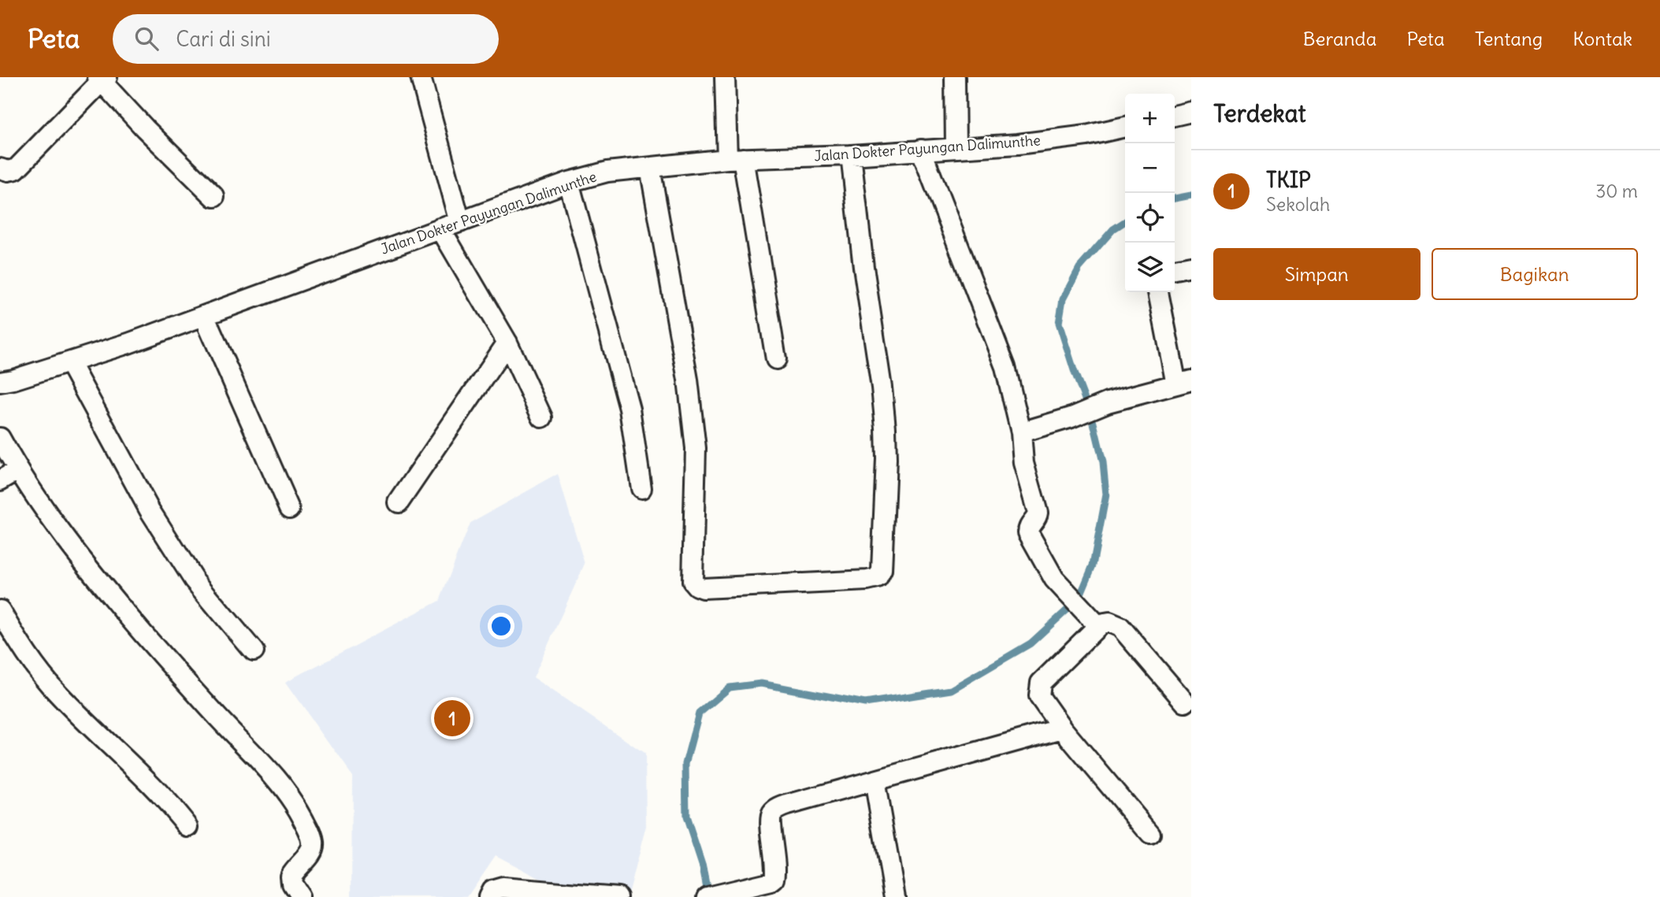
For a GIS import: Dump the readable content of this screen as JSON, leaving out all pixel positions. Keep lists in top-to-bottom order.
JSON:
{
  "streets": {
    "street": ["Jalan Dokter Payungan Dalimunthe"]
  },
  "page": {
    "header": "Peta",
    "search": "Cari di sini",
    "nav": [
      "Beranda",
      "Peta",
      "Tentang",
      "Kontak"
    ],
    "heading": "Terdekat",
    "map_buttons": ["+", "−"],
    "list": [
      {
        "mark": "1",
        "name": "TKIP",
        "note": "Sekolah",
        "value": "30 m"
      }
    ],
    "buttons": ["Simpan", "Bagikan"],
    "pins": "1"
  }
}
